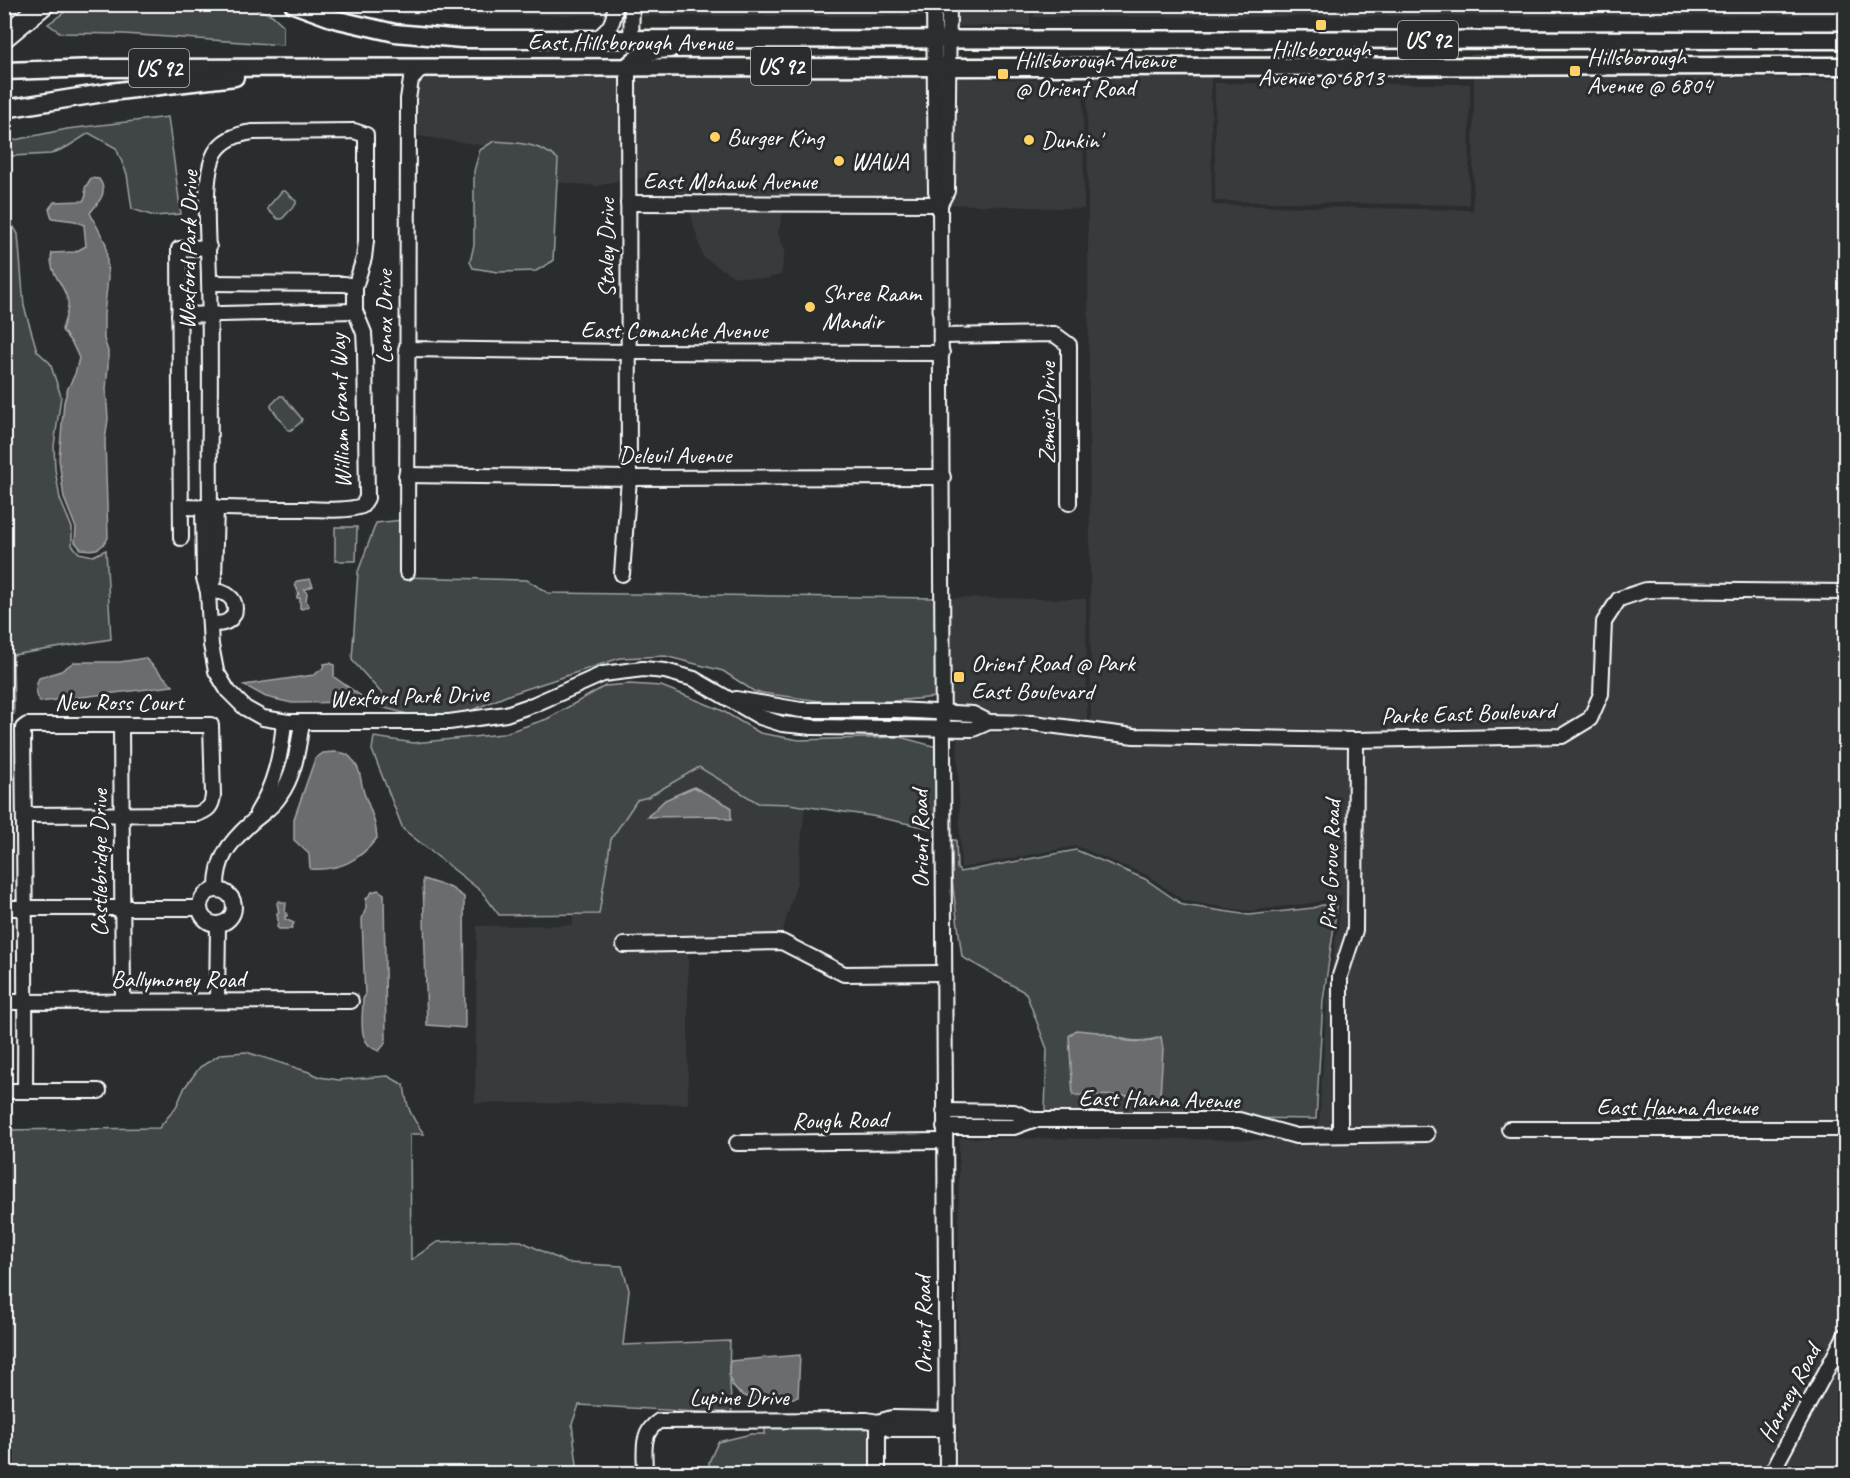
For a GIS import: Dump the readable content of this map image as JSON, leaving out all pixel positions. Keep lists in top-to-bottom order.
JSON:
{
  "streets": {
    "main road": ["US 92", "East Hillsborough Avenue"],
    "street": [
      "East Mohawk Avenue",
      "Staley Drive",
      "Wexford Park Drive",
      "Lenox Drive",
      "East Comanche Avenue",
      "William Grant Way",
      "Zemeis Drive",
      "Deleuil Avenue",
      "New Ross Court",
      "Parke East Boulevard",
      "Orient Road",
      "Castlebridge Drive",
      "Pine Grove Road",
      "Ballymoney Road",
      "East Hanna Avenue",
      "Rough Road",
      "Harney Road",
      "Lupine Drive"
    ]
  },
  "crossings": [
    ["US 92", "East Hillsborough Avenue"],
    ["US 92", "Lenox Drive"],
    ["US 92", "Orient Road"],
    ["East Hillsborough Avenue", "Staley Drive"],
    ["East Hillsborough Avenue", "Lenox Drive"],
    ["East Hillsborough Avenue", "Orient Road"],
    ["East Mohawk Avenue", "Staley Drive"],
    ["East Mohawk Avenue", "Orient Road"],
    ["Staley Drive", "East Comanche Avenue"],
    ["Staley Drive", "Deleuil Avenue"],
    ["Wexford Park Drive", "William Grant Way"],
    ["Wexford Park Drive", "Parke East Boulevard"],
    ["Wexford Park Drive", "Orient Road"],
    ["Lenox Drive", "East Comanche Avenue"],
    ["Lenox Drive", "Deleuil Avenue"],
    ["East Comanche Avenue", "Orient Road"],
    ["Zemeis Drive", "Orient Road"],
    ["Deleuil Avenue", "Orient Road"],
    ["New Ross Court", "Castlebridge Drive"],
    ["Parke East Boulevard", "Orient Road"],
    ["Parke East Boulevard", "Pine Grove Road"],
    ["Orient Road", "East Hanna Avenue"],
    ["Orient Road", "Rough Road"],
    ["Orient Road", "Lupine Drive"],
    ["Castlebridge Drive", "Ballymoney Road"],
    ["Pine Grove Road", "East Hanna Avenue"]
  ],
  "places": {
    "transit": [
      "Hillsborough Avenue @ 6813",
      "Hillsborough Avenue @ 6804",
      "Hillsborough Avenue @ Orient Road",
      "Orient Road @ Park East Boulevard"
    ],
    "other": [
      "Burger King",
      "Dunkin'",
      "WAWA",
      "Shree Raam Mandir"
    ]
  }
}
